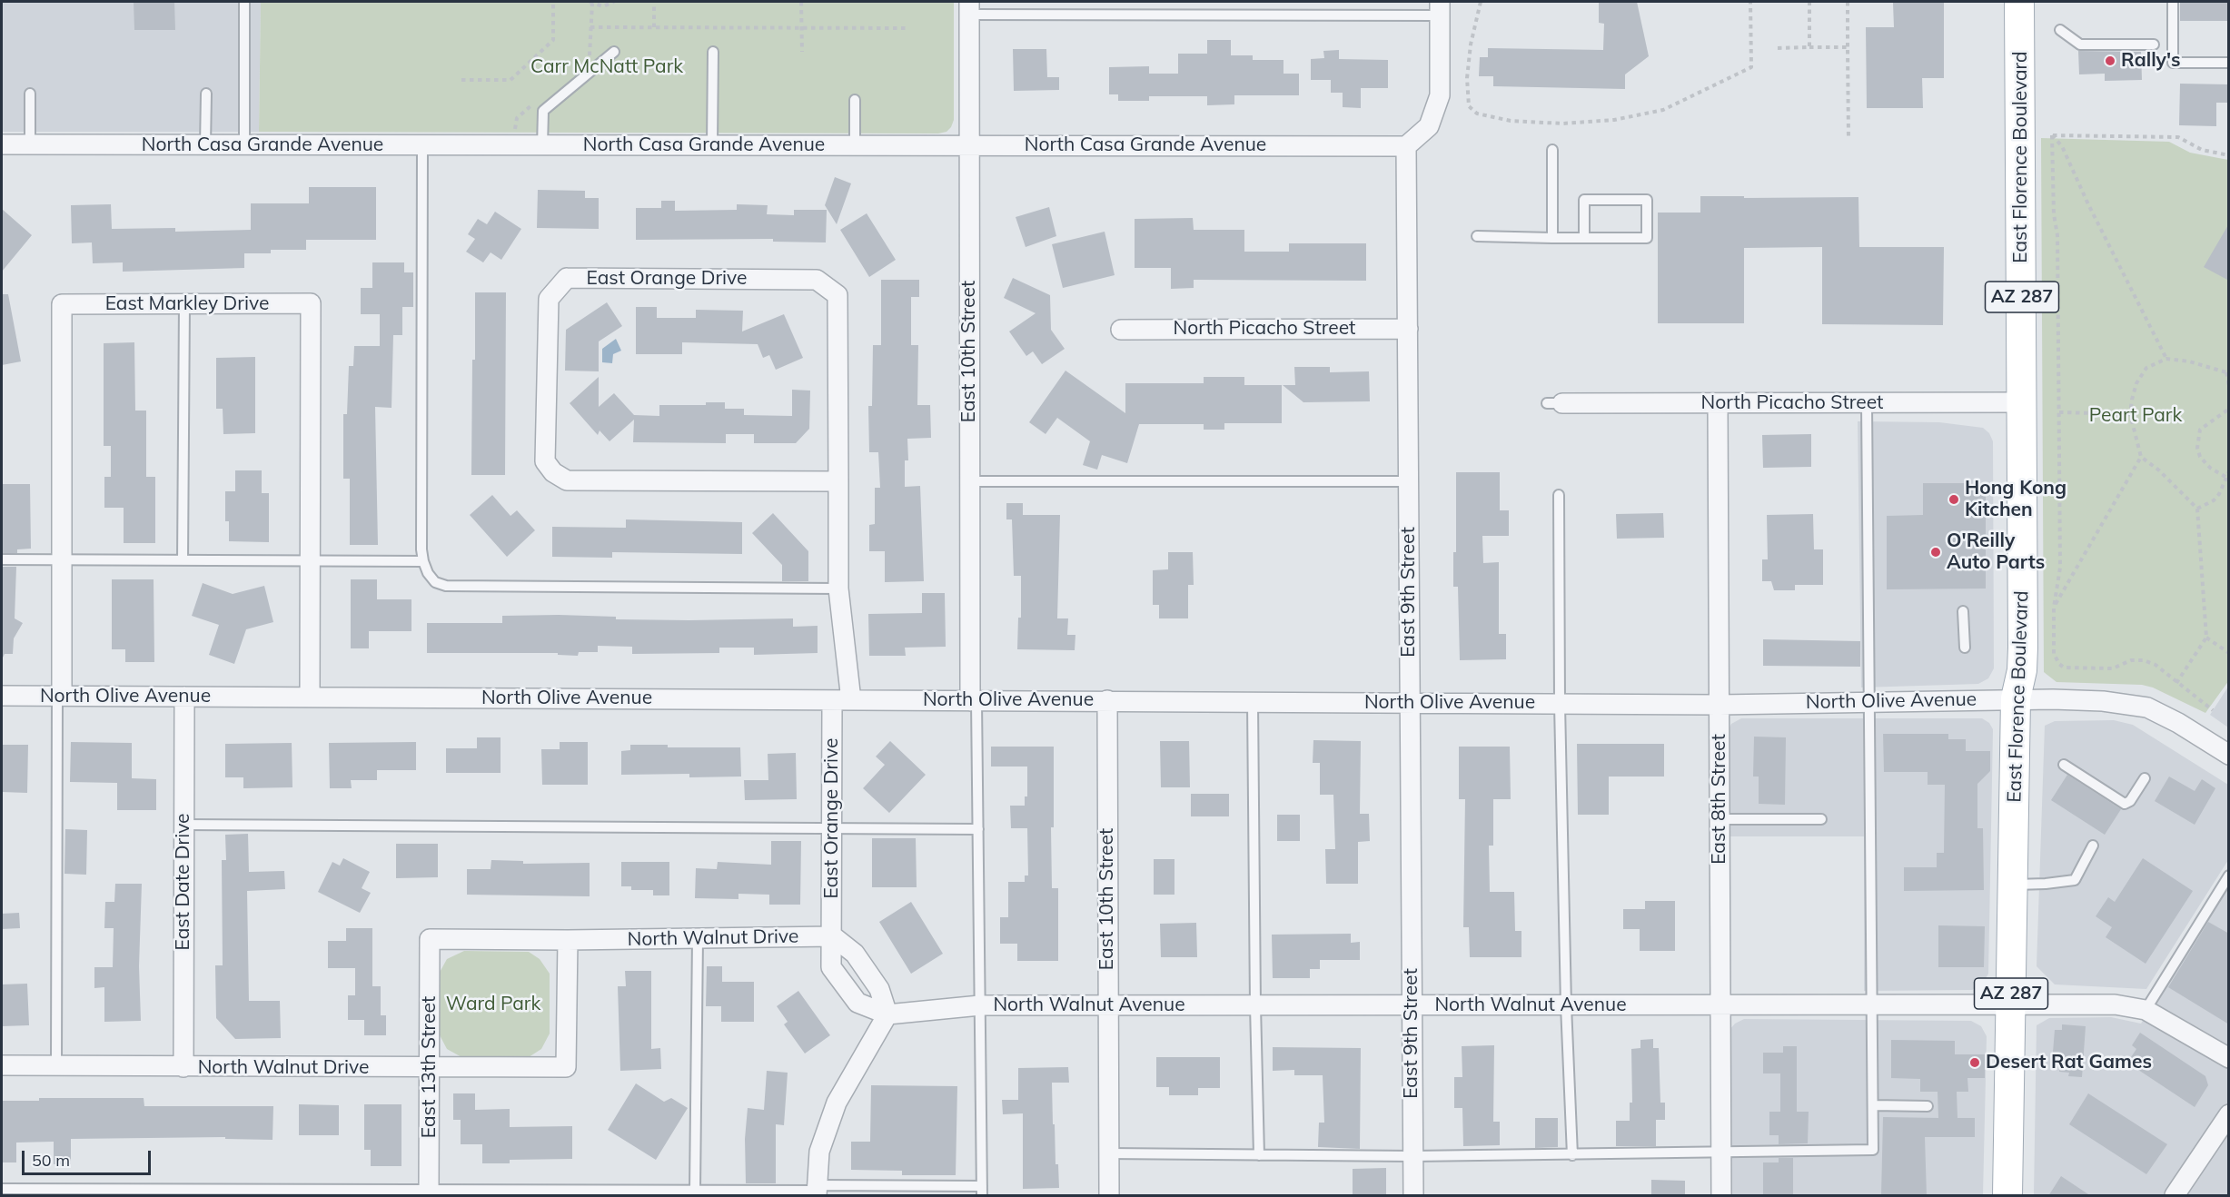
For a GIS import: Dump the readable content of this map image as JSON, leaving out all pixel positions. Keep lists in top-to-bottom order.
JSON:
{
  "streets": {
    "main road": ["East Florence Boulevard", "AZ 287"],
    "street": [
      "North Casa Grande Avenue",
      "East Orange Drive",
      "East Markley Drive",
      "North Picacho Street",
      "East 10th Street",
      "East 9th Street",
      "North Olive Avenue",
      "East 8th Street",
      "East Date Drive",
      "North Walnut Drive",
      "North Walnut Avenue",
      "East 13th Street"
    ]
  },
  "crossings": [
    ["North Casa Grande Avenue", "East 10th Street"],
    ["North Casa Grande Avenue", "East 9th Street"],
    ["East Florence Boulevard", "North Picacho Street"],
    ["East Florence Boulevard", "North Olive Avenue"],
    ["East Florence Boulevard", "North Walnut Avenue"],
    ["East Orange Drive", "North Olive Avenue"],
    ["East Orange Drive", "North Walnut Drive"],
    ["East Orange Drive", "North Walnut Avenue"],
    ["East Markley Drive", "North Olive Avenue"],
    ["North Picacho Street", "East 9th Street"],
    ["North Picacho Street", "East 8th Street"],
    ["East 10th Street", "North Olive Avenue"],
    ["East 10th Street", "North Walnut Avenue"],
    ["East 9th Street", "North Olive Avenue"],
    ["East 9th Street", "North Walnut Avenue"],
    ["North Olive Avenue", "East 8th Street"],
    ["North Olive Avenue", "East Date Drive"],
    ["East 8th Street", "North Walnut Avenue"],
    ["East Date Drive", "North Walnut Drive"],
    ["North Walnut Drive", "East 13th Street"]
  ],
  "parks": ["Carr McNatt Park", "Peart Park", "Ward Park"],
  "places": [
    "Rally's",
    "Hong Kong Kitchen",
    "O'Reilly Auto Parts",
    "Desert Rat Games"
  ],
  "scale_bar": "50 m"
}
